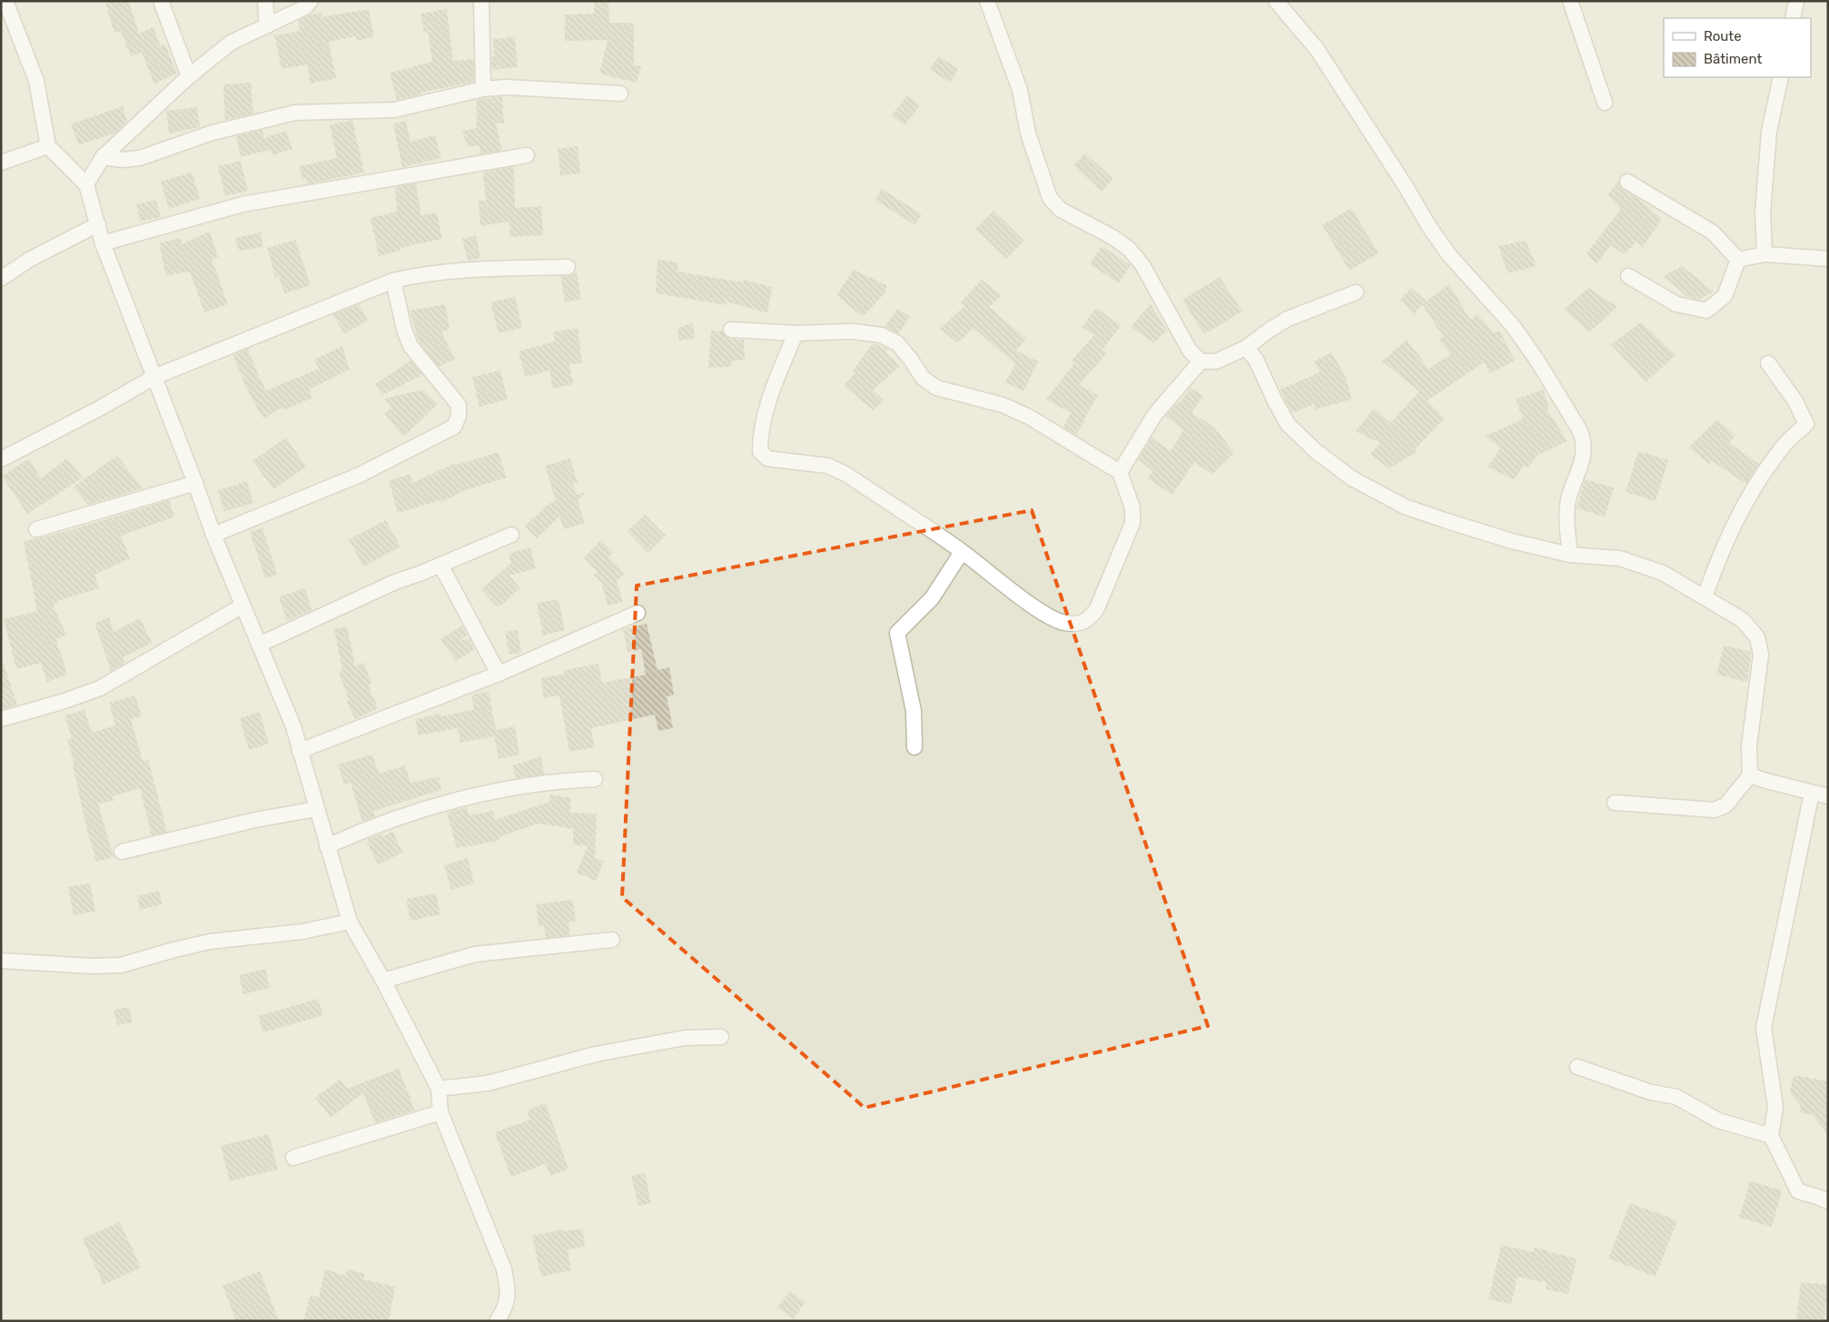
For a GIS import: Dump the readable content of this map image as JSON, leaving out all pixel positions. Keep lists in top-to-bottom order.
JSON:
{
  "legend": ["Route", "Bâtiment"]
}
